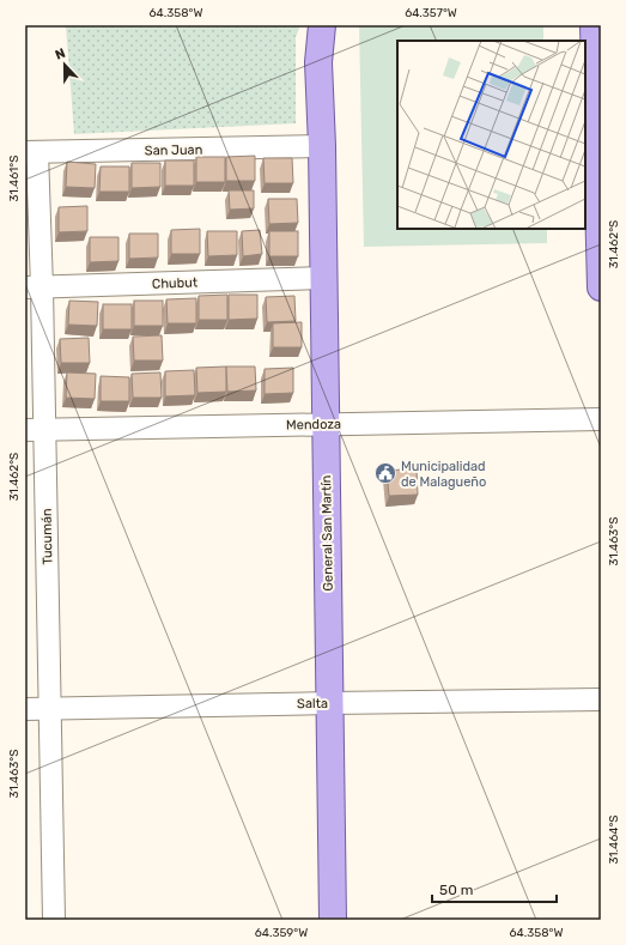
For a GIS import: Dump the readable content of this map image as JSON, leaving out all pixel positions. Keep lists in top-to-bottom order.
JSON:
{
  "streets": {
    "main road": ["General San Martín"],
    "street": [
      "San Juan",
      "Chubut",
      "Mendoza",
      "Tucumán",
      "Salta"
    ]
  },
  "crossings": [
    ["San Juan", "General San Martín"],
    ["San Juan", "Tucumán"],
    ["Chubut", "General San Martín"],
    ["Chubut", "Tucumán"],
    ["Mendoza", "General San Martín"],
    ["Mendoza", "Tucumán"],
    ["General San Martín", "Salta"],
    ["Tucumán", "Salta"]
  ],
  "places": {
    "public building": ["Municipalidad de Malagueño"]
  },
  "scale_bar": "50 m",
  "north": "top",
  "coordinates": [
    "64.358°W",
    "64.357°W",
    "31.461°S",
    "31.462°S",
    "31.463°S",
    "31.464°S",
    "64.359°W"
  ]
}
